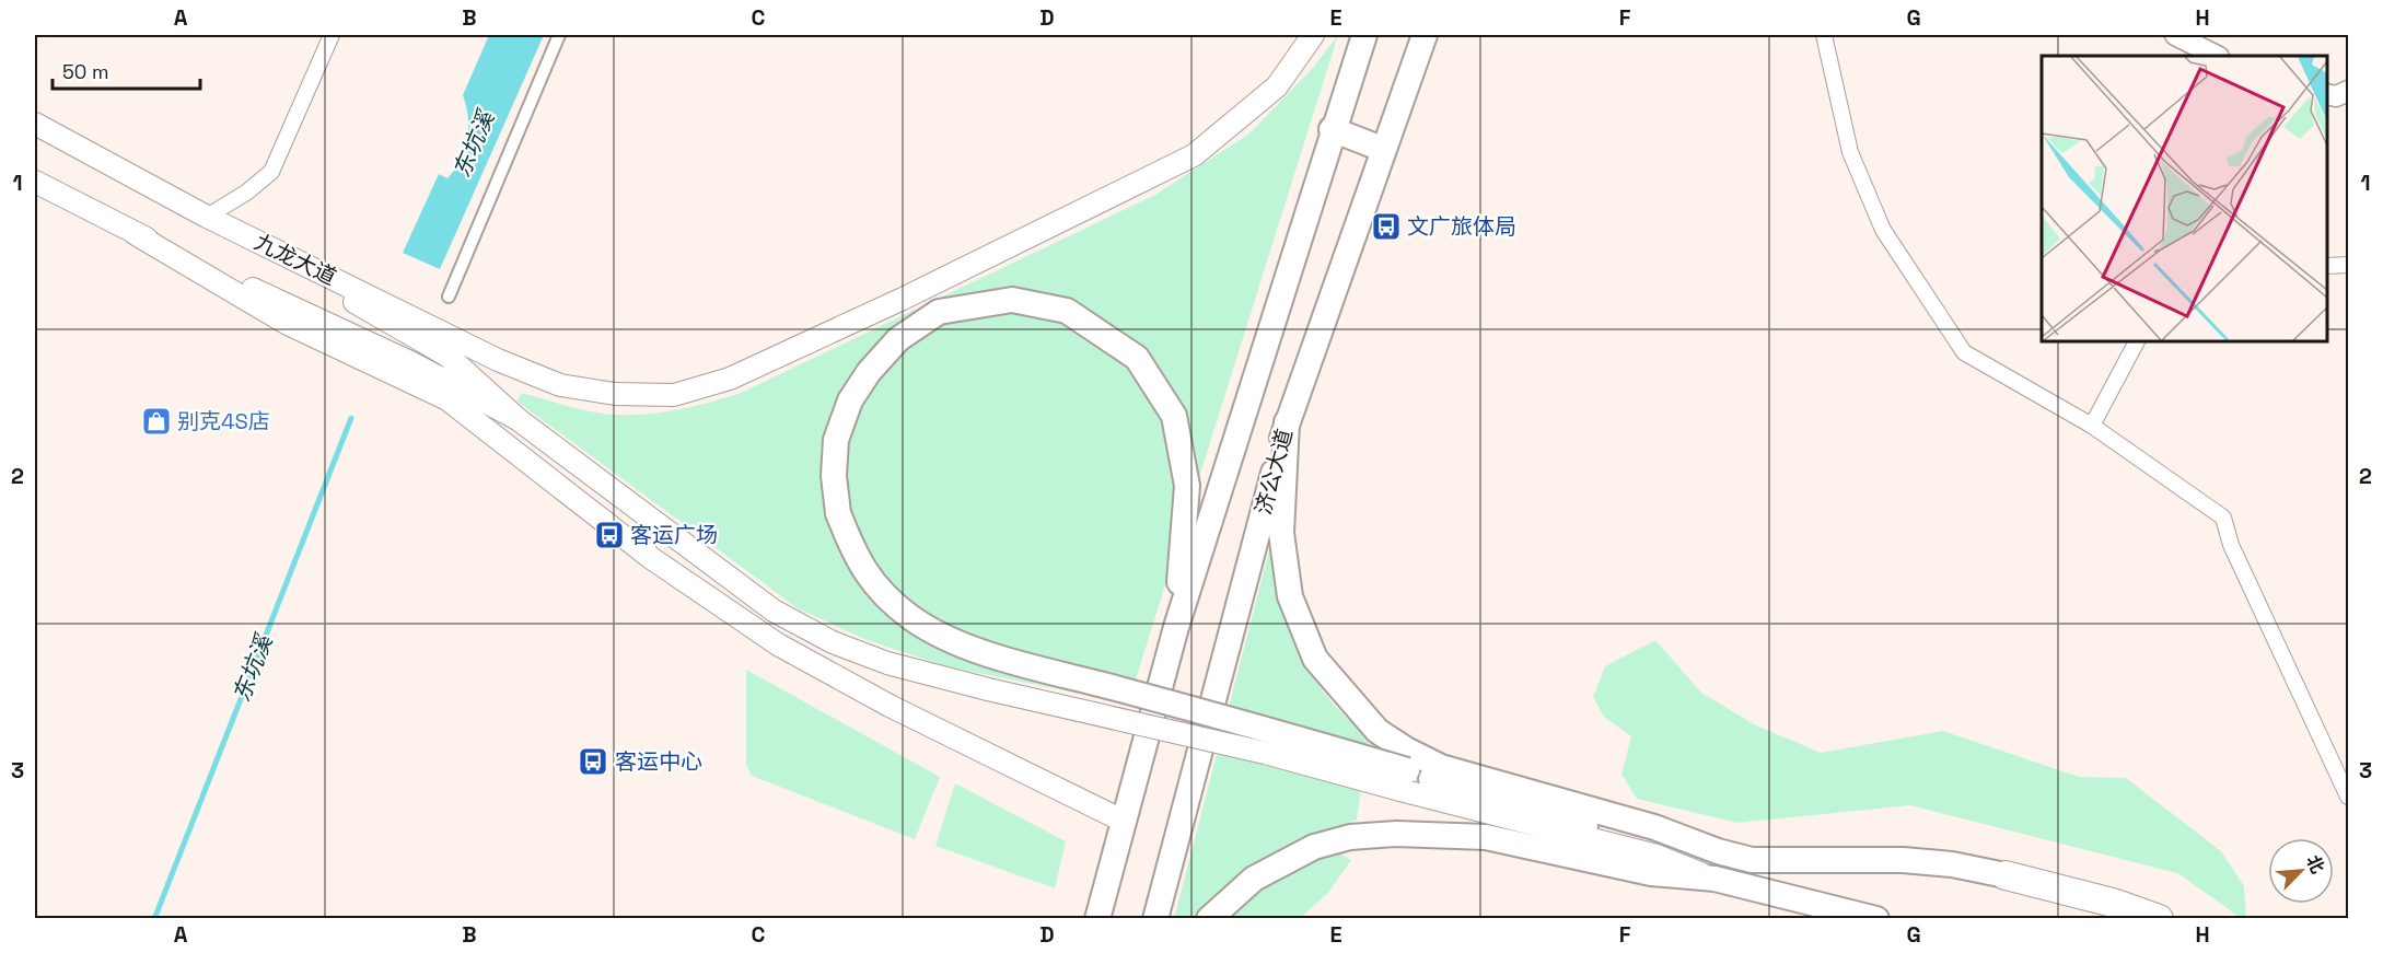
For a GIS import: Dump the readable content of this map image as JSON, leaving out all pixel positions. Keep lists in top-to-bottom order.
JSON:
{
  "streets": {
    "main road": ["九龙大道", "济公大道"]
  },
  "water": ["东坑溪"],
  "places": {
    "bus stop": ["文广旅体局", "客运广场", "客运中心"],
    "shop": ["别克4S店"]
  },
  "scale_bar": "50 m",
  "north": "top right",
  "grid": {
    "columns": [
      "A",
      "B",
      "C",
      "D",
      "E",
      "F",
      "G",
      "H"
    ],
    "rows": ["1", "2", "3"]
  }
}
